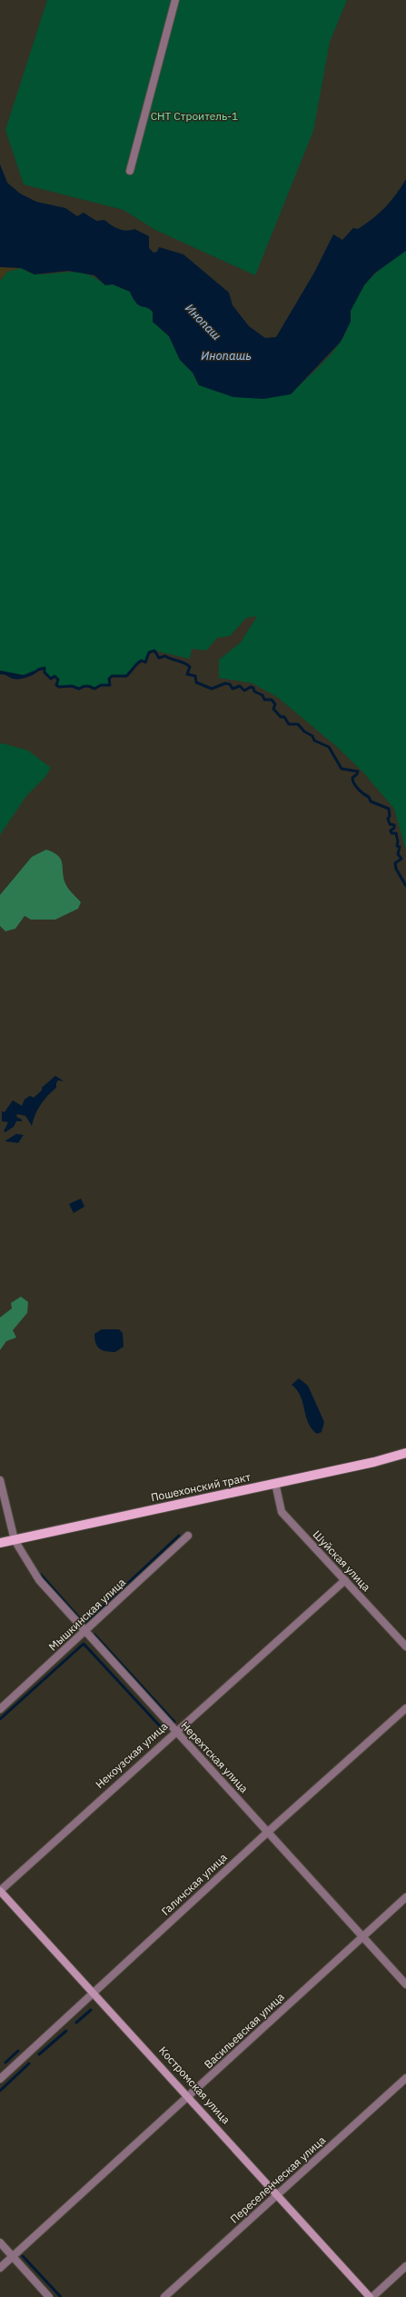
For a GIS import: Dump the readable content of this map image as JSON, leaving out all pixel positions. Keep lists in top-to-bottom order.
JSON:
{
  "streets": {
    "main road": ["Пошехонский тракт"],
    "street": [
      "Шуйская улица",
      "Мышкинская улица",
      "Некоузская улица",
      "Нерехтская улица",
      "Галичская улица",
      "Васильевская улица",
      "Костромская улица",
      "Переселенческая улица"
    ]
  },
  "crossings": [
    ["Пошехонский тракт", "Шуйская улица"],
    ["Пошехонский тракт", "Нерехтская улица"],
    ["Шуйская улица", "Некоузская улица"],
    ["Мышкинская улица", "Нерехтская улица"],
    ["Некоузская улица", "Нерехтская улица"],
    ["Некоузская улица", "Костромская улица"],
    ["Нерехтская улица", "Галичская улица"],
    ["Нерехтская улица", "Васильевская улица"],
    ["Галичская улица", "Костромская улица"],
    ["Васильевская улица", "Костромская улица"],
    ["Костромская улица", "Переселенческая улица"]
  ],
  "water": ["Инопаш", "Инопашь"],
  "parks": ["СНТ Строитель-1"]
}
